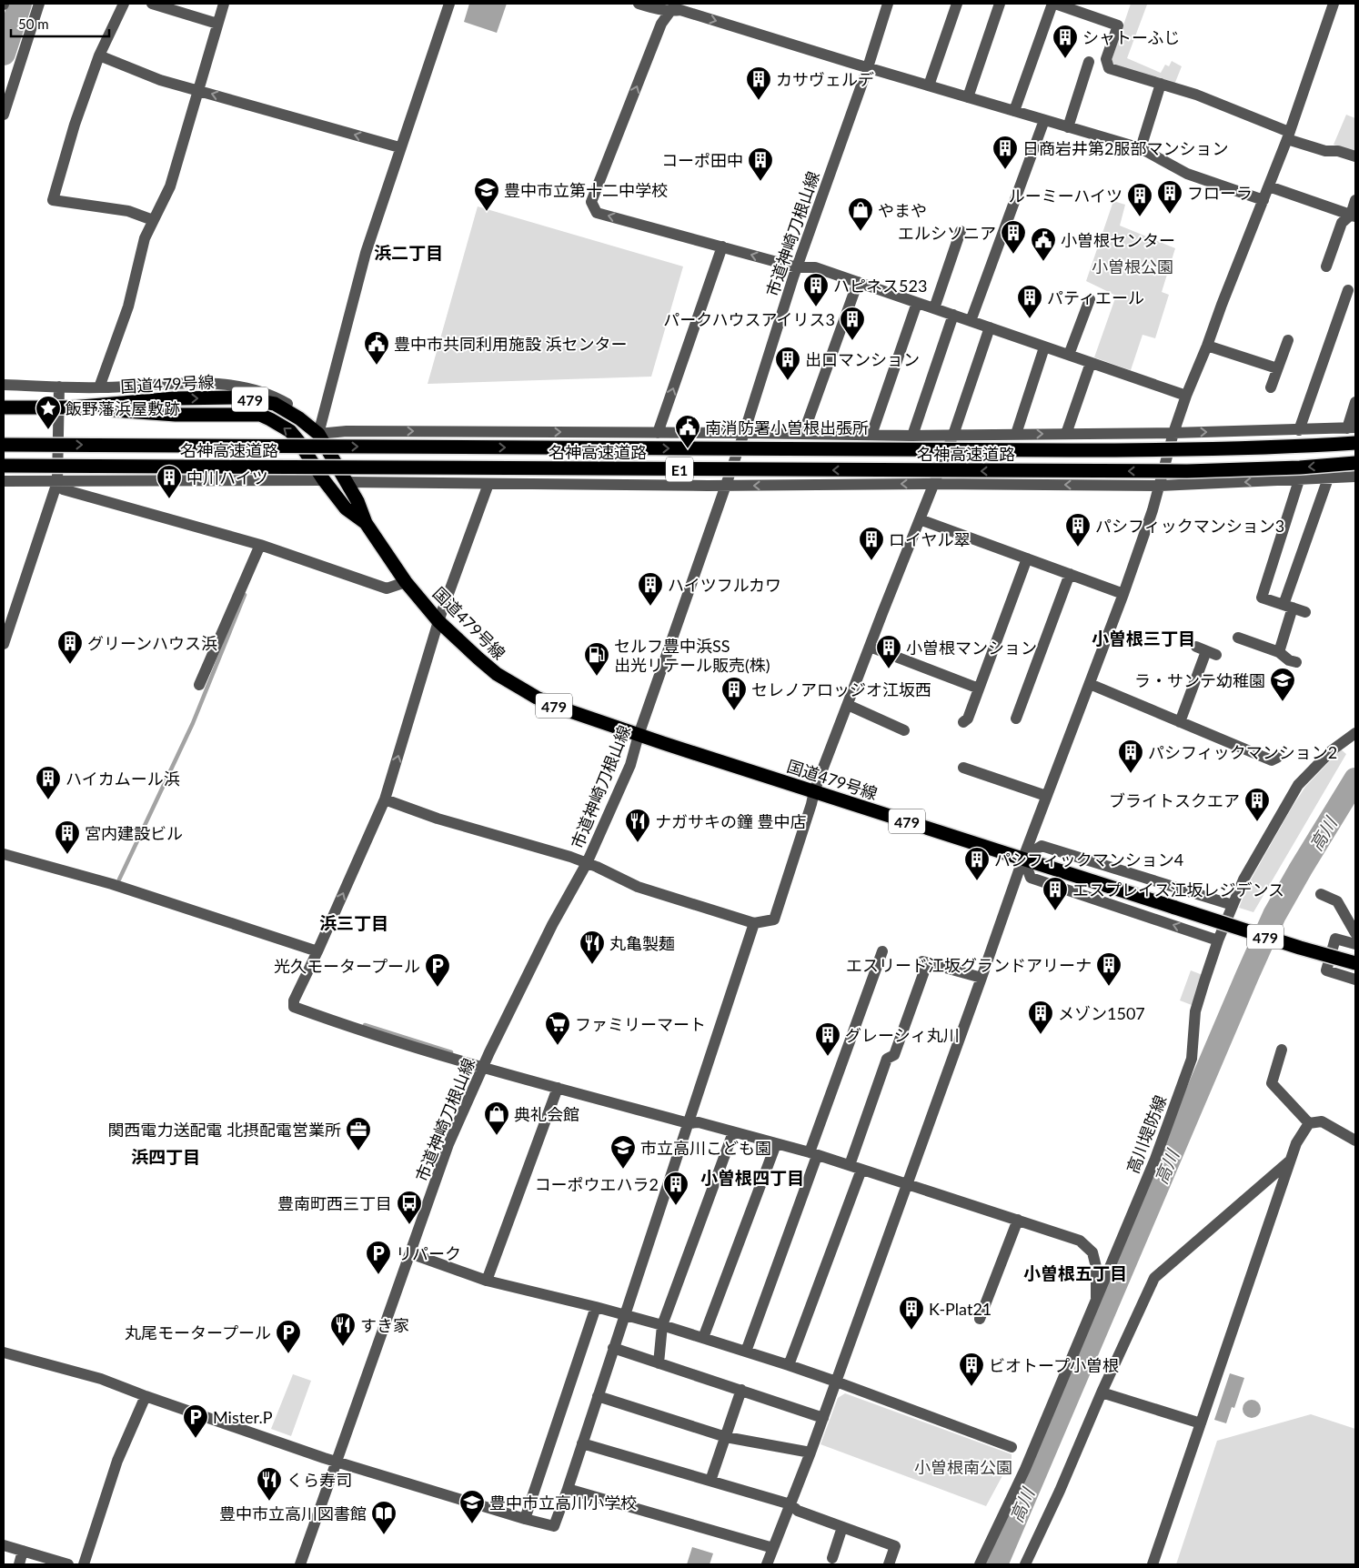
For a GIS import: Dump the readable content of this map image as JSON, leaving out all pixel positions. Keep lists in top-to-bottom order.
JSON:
{
  "streets": {
    "highway": [
      "国道479号線",
      "479",
      "名神高速道路",
      "E1"
    ],
    "street": ["市道神崎刀根山線", "高川堤防線"]
  },
  "crossings": [
    ["市道神崎刀根山線", "国道479号線"]
  ],
  "districts": [
    "浜二丁目",
    "小曽根三丁目",
    "浜三丁目",
    "浜四丁目",
    "小曽根四丁目",
    "小曽根五丁目"
  ],
  "water": ["高川"],
  "parks": ["小曽根公園", "小曽根南公園"],
  "places": {
    "building": [
      "シャトーふじ",
      "カサヴェルデ",
      "日商岩井第2服部マンション",
      "コーポ田中",
      "フローラ",
      "ルーミーハイツ",
      "エルシソニア",
      "ハピネス523",
      "パティエール",
      "パークハウスアイリス3",
      "出口マンション",
      "中川ハイツ",
      "パシフィックマンション3",
      "ロイヤル翠",
      "ハイツフルカワ",
      "グリーンハウス浜",
      "小曽根マンション",
      "セレノアロッジオ江坂西",
      "パシフィックマンション2",
      "ハイカムール浜",
      "ブライトスクエア",
      "宮内建設ビル",
      "パシフィックマンション4",
      "エスプレイス江坂レジデンス",
      "エスリード江坂グランドアリーナ",
      "メゾン1507",
      "グレーシィ丸川",
      "コーポウエハラ2",
      "K-Plat21",
      "ビオトープ小曽根"
    ],
    "school or university": [
      "豊中市立第十二中学校",
      "ラ・サンテ幼稚園",
      "市立高川こども園",
      "豊中市立高川小学校"
    ],
    "shop": ["やまや", "典礼会館"],
    "public building": ["小曽根センター", "豊中市共同利用施設 浜センター", "南消防署小曽根出張所"],
    "place": ["飯野藩浜屋敷跡"],
    "fuel station": ["セルフ豊中浜SS 出光リテール販売(株)"],
    "restaurant": [
      "ナガサキの鐘 豊中店",
      "丸亀製麺",
      "すき家",
      "くら寿司"
    ],
    "parking": [
      "光久モータープール",
      "リパーク",
      "丸尾モータープール",
      "Mister.P"
    ],
    "supermarket": ["ファミリーマート"],
    "office": ["関西電力送配電 北摂配電営業所"],
    "bus stop": ["豊南町西三丁目"],
    "library": ["豊中市立高川図書館"]
  },
  "scale_bar": "50 m"
}
